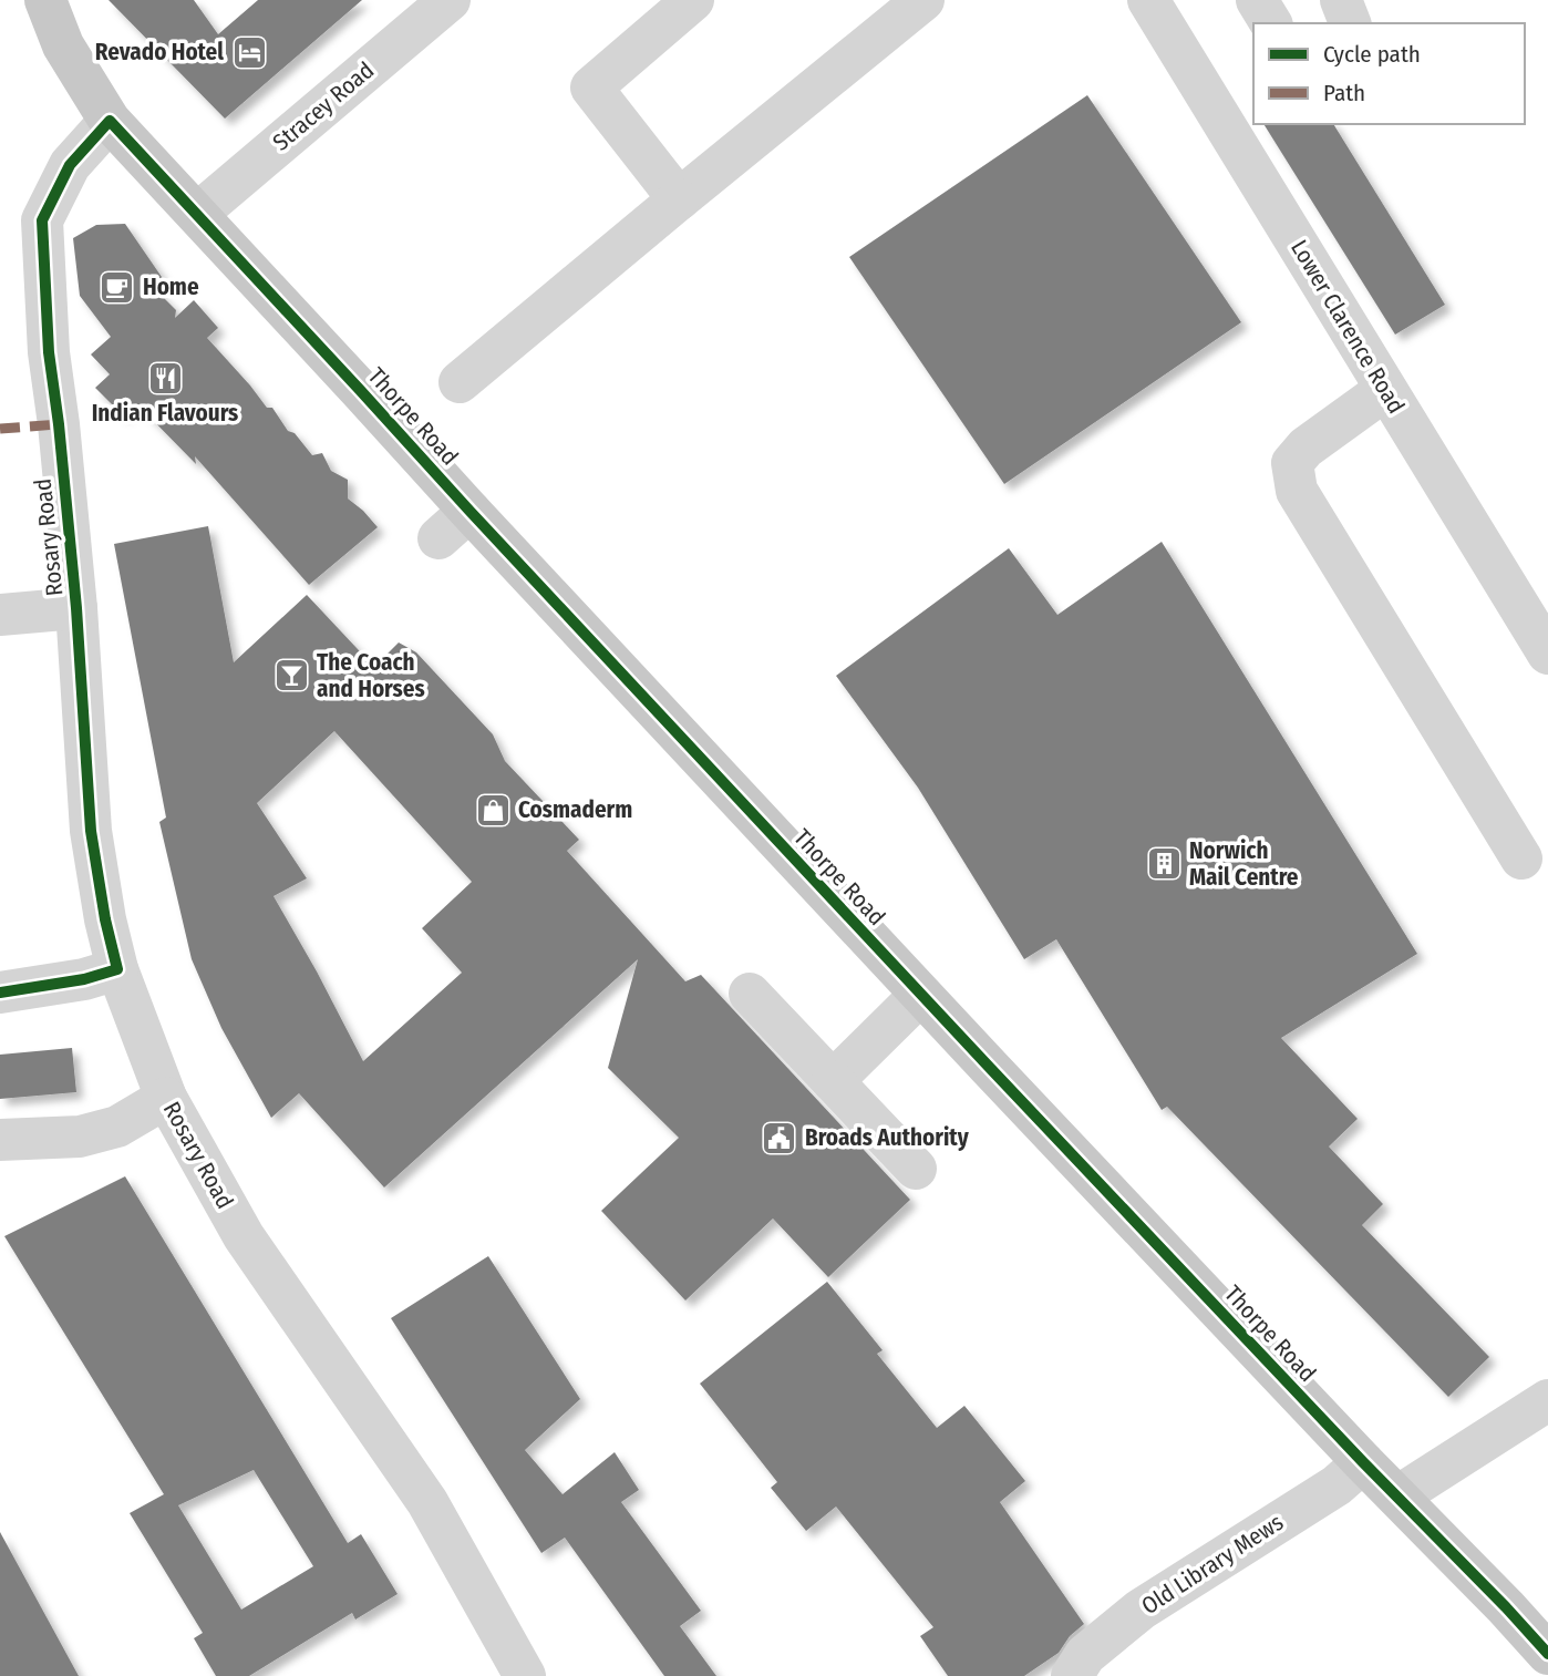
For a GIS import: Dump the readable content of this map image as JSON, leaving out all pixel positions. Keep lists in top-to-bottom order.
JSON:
{
  "streets": {
    "main road": ["Thorpe Road"],
    "street": [
      "Stracey Road",
      "Lower Clarence Road",
      "Rosary Road",
      "Old Library Mews"
    ]
  },
  "crossings": [
    ["Stracey Road", "Thorpe Road"],
    ["Thorpe Road", "Rosary Road"],
    ["Thorpe Road", "Old Library Mews"]
  ],
  "places": {
    "hotel": ["Revado Hotel"],
    "cafe": ["Home"],
    "restaurant": ["Indian Flavours"],
    "bar": ["The Coach and Horses"],
    "shop": ["Cosmaderm"],
    "building": ["Norwich Mail Centre"],
    "public building": ["Broads Authority"]
  },
  "legend": ["Cycle path", "Path"]
}
